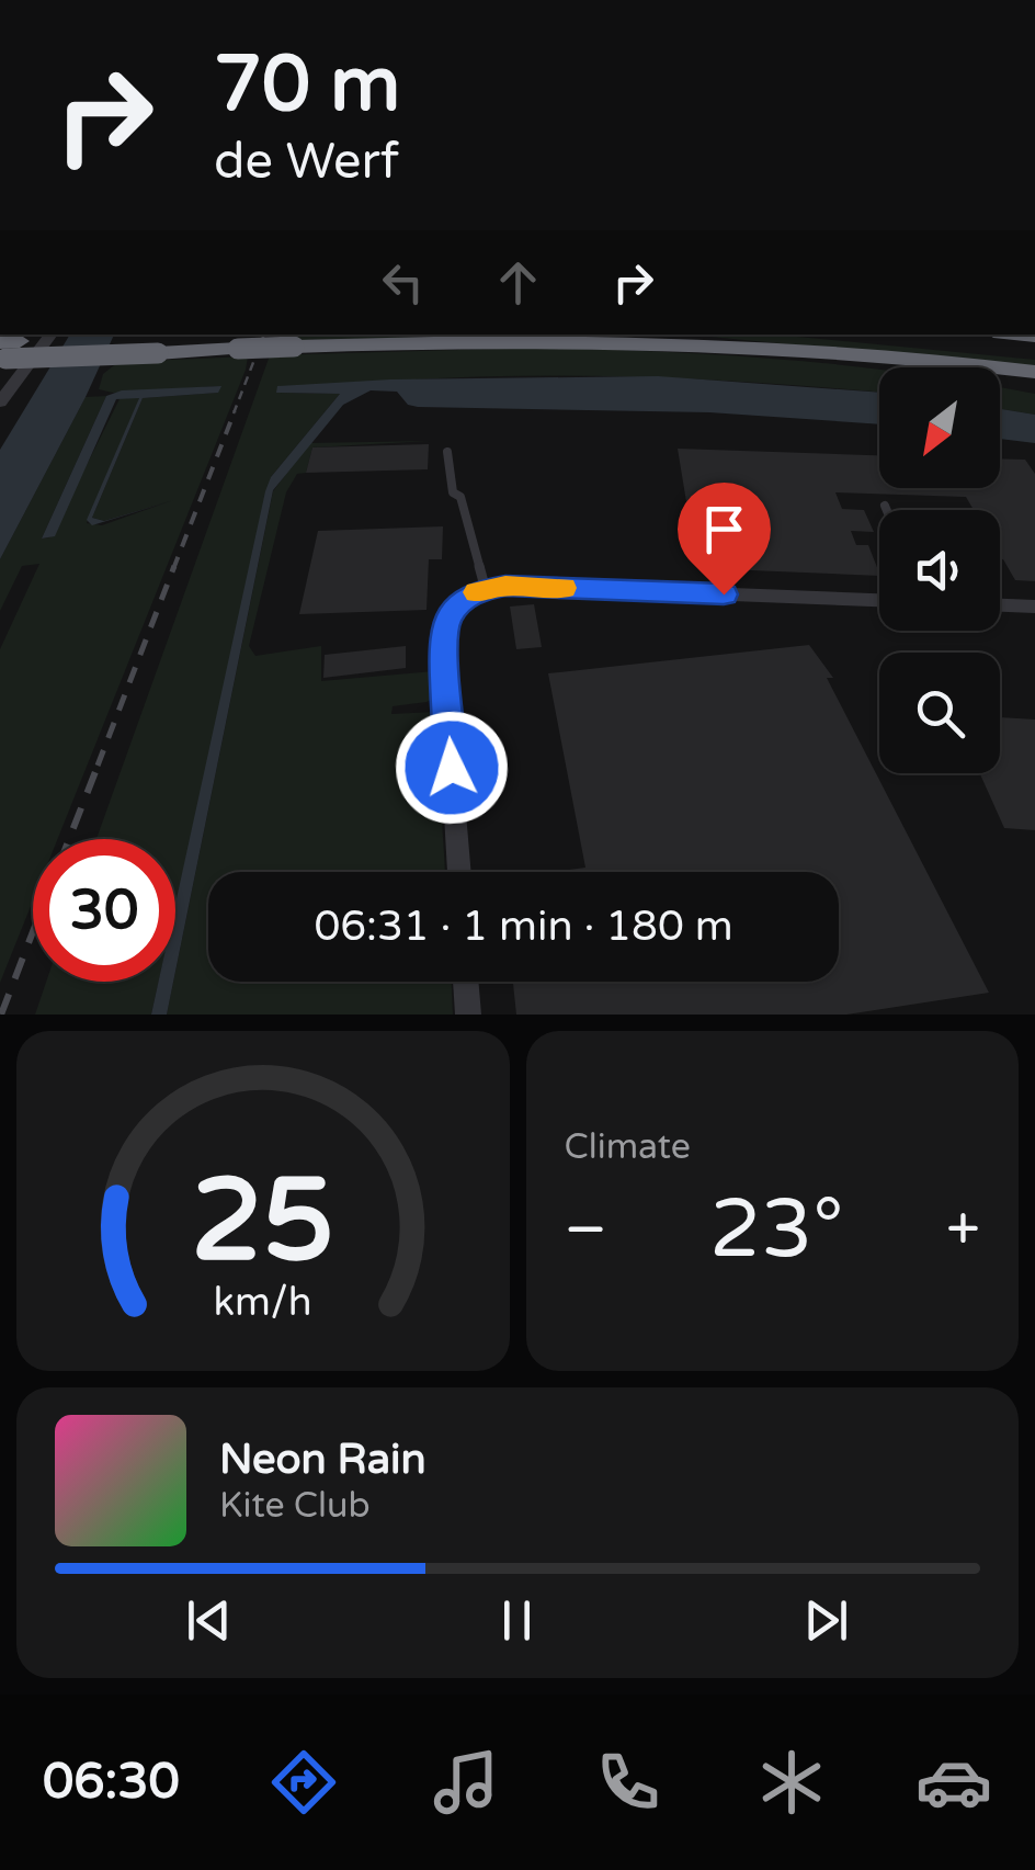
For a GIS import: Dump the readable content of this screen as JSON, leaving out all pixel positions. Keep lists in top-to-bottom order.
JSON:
{
  "north": "bottom left",
  "page": {
    "turn": ["70 m", "de Werf"],
    "limit": "30",
    "trip": "06:31 · 1 min · 180 m",
    "tile": "Climate",
    "heat": ["−", "23°", "+"],
    "song": ["Neon Rain", "Kite Club"],
    "tabs": "06:30",
    "gauge": ["25", "km/h"]
  }
}
